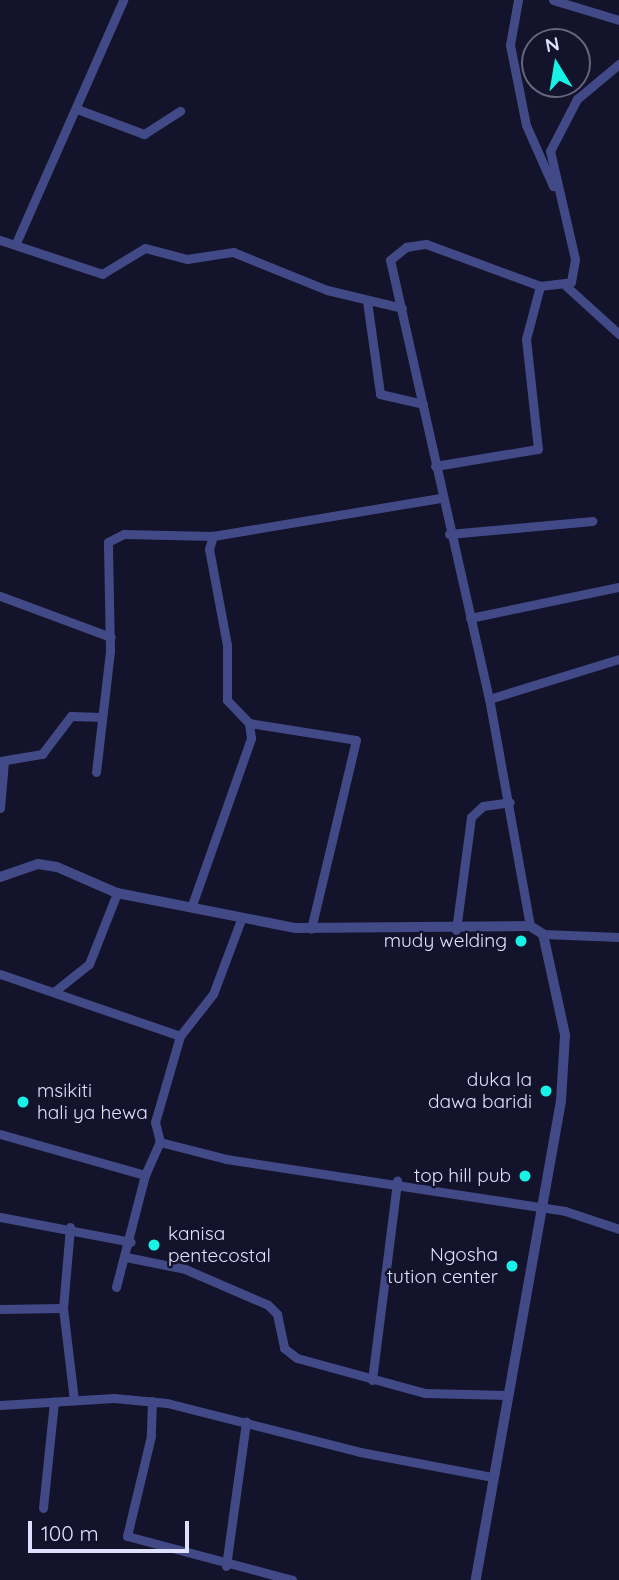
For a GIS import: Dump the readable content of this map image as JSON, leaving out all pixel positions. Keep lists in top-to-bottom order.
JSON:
{
  "places": [
    "mudy welding",
    "duka la dawa baridi",
    "msikiti hali ya hewa",
    "top hill pub",
    "kanisa pentecostal",
    "Ngosha tution center"
  ],
  "scale_bar": "100 m",
  "north": "top"
}
